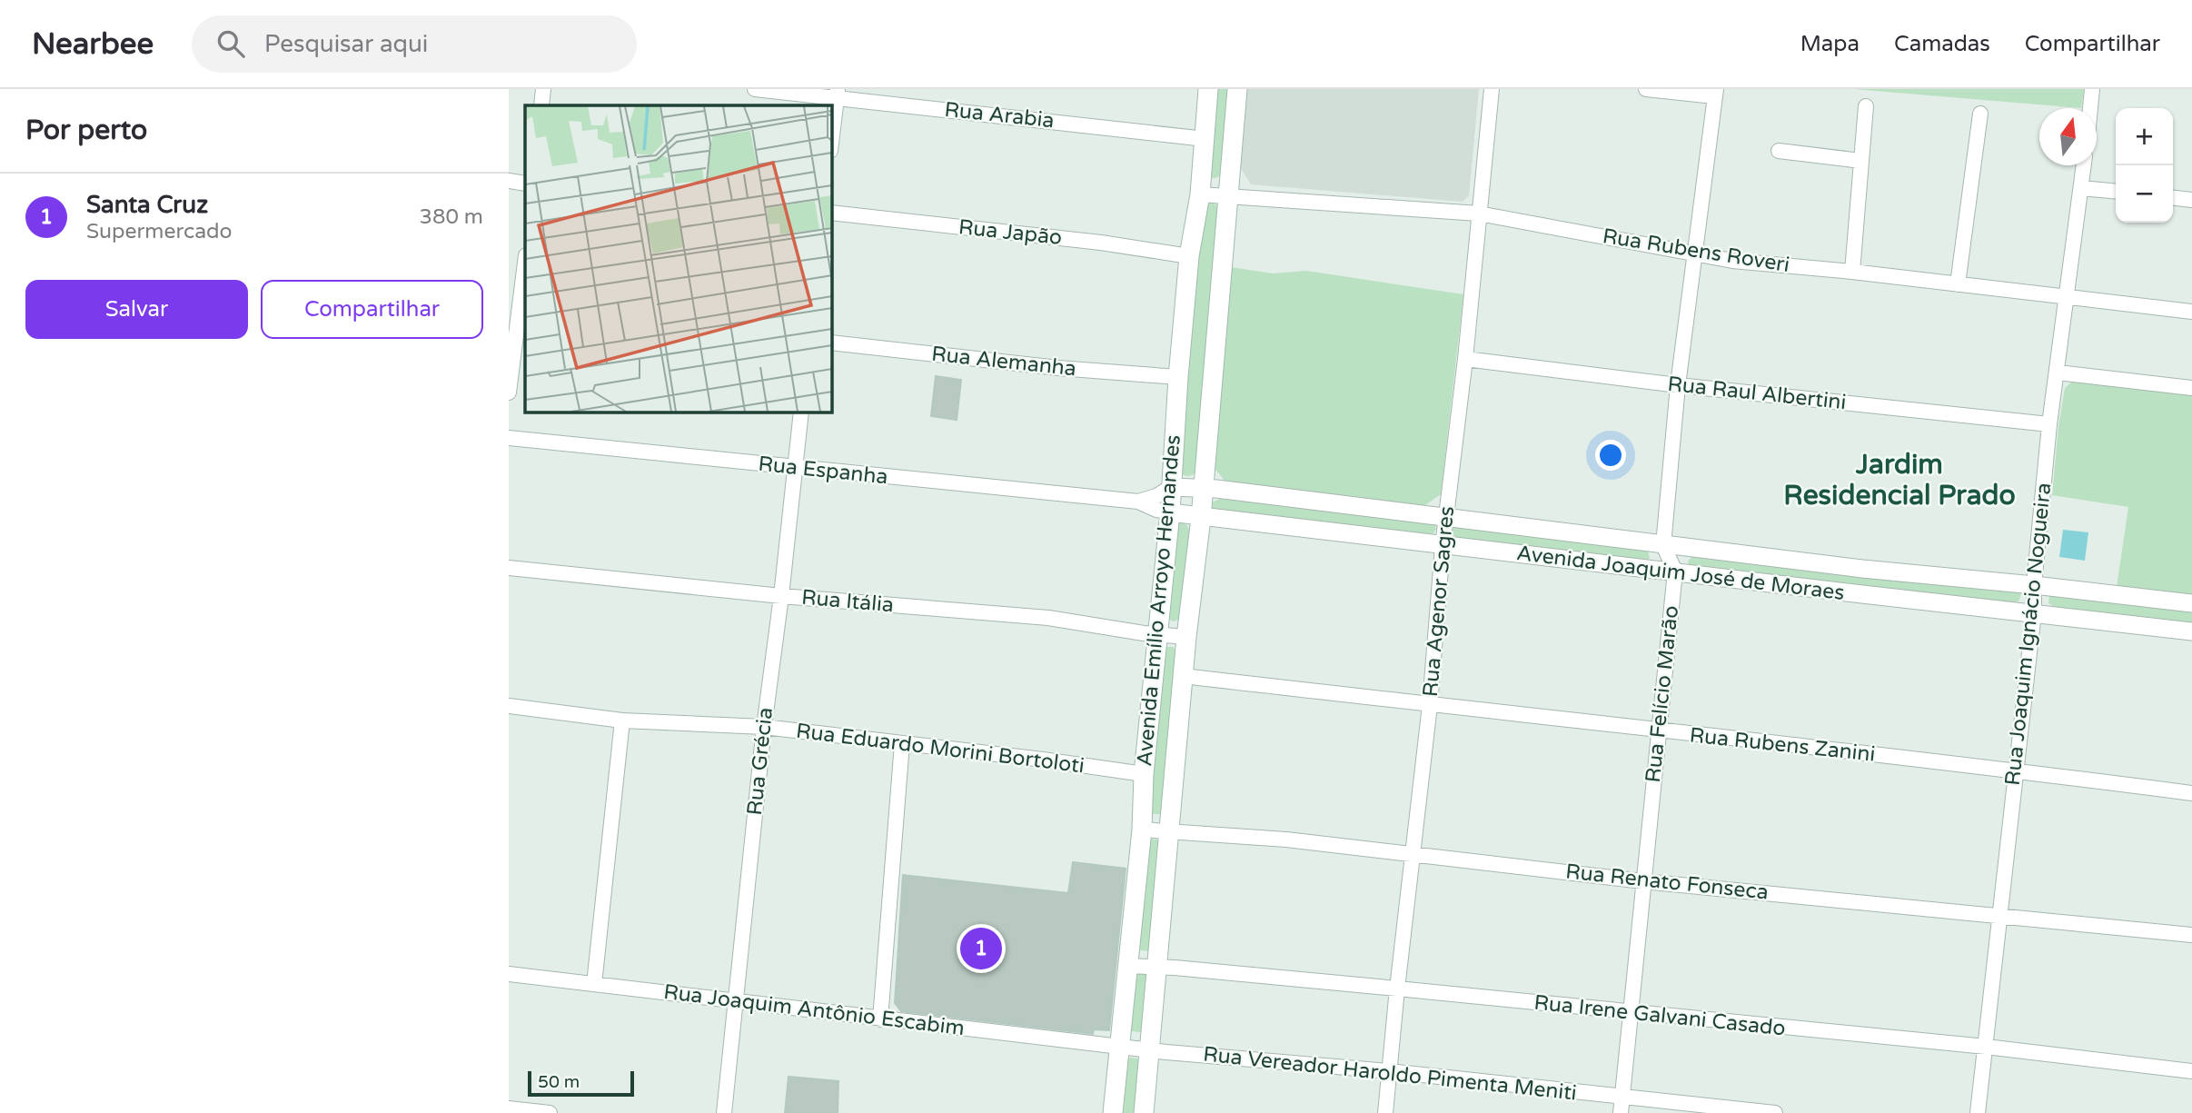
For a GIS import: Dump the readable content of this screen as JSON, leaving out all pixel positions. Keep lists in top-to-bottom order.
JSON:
{
  "streets": {
    "main road": ["Avenida Emílio Arroyo Hernandes"],
    "street": [
      "Rua Arabia",
      "Rua Japão",
      "Rua Rubens Roveri",
      "Rua Alemanha",
      "Rua Raul Albertini",
      "Rua Espanha",
      "Avenida Joaquim José de Moraes",
      "Rua Itália",
      "Rua Agenor Sagres",
      "Rua Joaquim Ignácio Nogueira",
      "Rua Felício Marão",
      "Rua Rubens Zanini",
      "Rua Eduardo Morini Bortoloti",
      "Rua Grécia",
      "Rua Renato Fonseca",
      "Rua Joaquim Antônio Escabim",
      "Rua Irene Galvani Casado",
      "Rua Vereador Haroldo Pimenta Meniti"
    ]
  },
  "crossings": [
    ["Rua Arabia", "Avenida Emílio Arroyo Hernandes"],
    ["Rua Japão", "Avenida Emílio Arroyo Hernandes"],
    ["Rua Rubens Roveri", "Avenida Emílio Arroyo Hernandes"],
    ["Rua Rubens Roveri", "Rua Agenor Sagres"],
    ["Rua Rubens Roveri", "Rua Joaquim Ignácio Nogueira"],
    ["Rua Rubens Roveri", "Rua Felício Marão"],
    ["Rua Alemanha", "Avenida Emílio Arroyo Hernandes"],
    ["Rua Raul Albertini", "Rua Agenor Sagres"],
    ["Rua Raul Albertini", "Rua Joaquim Ignácio Nogueira"],
    ["Rua Raul Albertini", "Rua Felício Marão"],
    ["Rua Espanha", "Avenida Joaquim José de Moraes"],
    ["Rua Espanha", "Avenida Emílio Arroyo Hernandes"],
    ["Rua Espanha", "Rua Grécia"],
    ["Avenida Joaquim José de Moraes", "Avenida Emílio Arroyo Hernandes"],
    ["Avenida Joaquim José de Moraes", "Rua Agenor Sagres"],
    ["Avenida Joaquim José de Moraes", "Rua Joaquim Ignácio Nogueira"],
    ["Avenida Joaquim José de Moraes", "Rua Felício Marão"],
    ["Avenida Emílio Arroyo Hernandes", "Rua Itália"],
    ["Avenida Emílio Arroyo Hernandes", "Rua Rubens Zanini"],
    ["Avenida Emílio Arroyo Hernandes", "Rua Eduardo Morini Bortoloti"],
    ["Avenida Emílio Arroyo Hernandes", "Rua Renato Fonseca"],
    ["Avenida Emílio Arroyo Hernandes", "Rua Joaquim Antônio Escabim"],
    ["Avenida Emílio Arroyo Hernandes", "Rua Irene Galvani Casado"],
    ["Avenida Emílio Arroyo Hernandes", "Rua Vereador Haroldo Pimenta Meniti"],
    ["Rua Itália", "Rua Grécia"],
    ["Rua Agenor Sagres", "Rua Rubens Zanini"],
    ["Rua Agenor Sagres", "Rua Renato Fonseca"],
    ["Rua Agenor Sagres", "Rua Irene Galvani Casado"],
    ["Rua Agenor Sagres", "Rua Vereador Haroldo Pimenta Meniti"],
    ["Rua Joaquim Ignácio Nogueira", "Rua Rubens Zanini"],
    ["Rua Joaquim Ignácio Nogueira", "Rua Renato Fonseca"],
    ["Rua Joaquim Ignácio Nogueira", "Rua Irene Galvani Casado"],
    ["Rua Felício Marão", "Rua Rubens Zanini"],
    ["Rua Felício Marão", "Rua Renato Fonseca"],
    ["Rua Felício Marão", "Rua Irene Galvani Casado"],
    ["Rua Felício Marão", "Rua Vereador Haroldo Pimenta Meniti"],
    ["Rua Eduardo Morini Bortoloti", "Rua Grécia"],
    ["Rua Grécia", "Rua Joaquim Antônio Escabim"],
    ["Rua Joaquim Antônio Escabim", "Rua Vereador Haroldo Pimenta Meniti"]
  ],
  "districts": ["Jardim Residencial Prado"],
  "scale_bar": "50 m",
  "north": "top",
  "page": {
    "header": "Nearbee",
    "search": "Pesquisar aqui",
    "nav": ["Mapa", "Camadas", "Compartilhar"],
    "heading": "Por perto",
    "map_buttons": ["+", "−"],
    "list": [
      {
        "mark": "1",
        "name": "Santa Cruz",
        "note": "Supermercado",
        "value": "380 m"
      }
    ],
    "buttons": ["Salvar", "Compartilhar"],
    "pins": "1",
    "scale": "50 m"
  }
}
